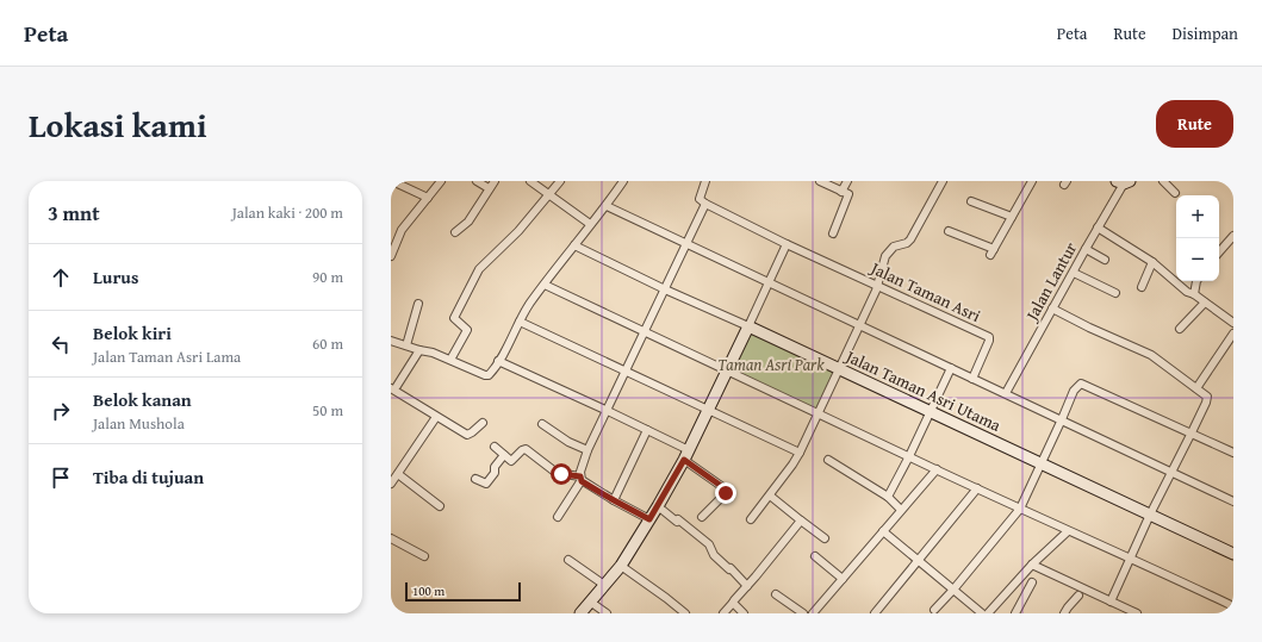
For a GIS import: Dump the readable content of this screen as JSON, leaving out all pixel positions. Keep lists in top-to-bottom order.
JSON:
{
  "streets": {
    "street": ["Jalan Lantur", "Jalan Taman Asri", "Jalan Taman Asri Utama"]
  },
  "parks": ["Taman Asri Park"],
  "scale_bar": "100 m",
  "page": {
    "header": "Peta",
    "nav": ["Peta", "Rute", "Disimpan"],
    "title": "Lokasi kami",
    "buttons": "Rute",
    "heading": ["3 mnt", "Jalan kaki · 200 m"],
    "map_buttons": ["+", "−"],
    "list": [
      ["Lurus", "90 m"],
      ["Belok kiri", "Jalan Taman Asri Lama", "60 m"],
      ["Belok kanan", "Jalan Mushola", "50 m"],
      "Tiba di tujuan"
    ],
    "scale": "100 m"
  }
}
